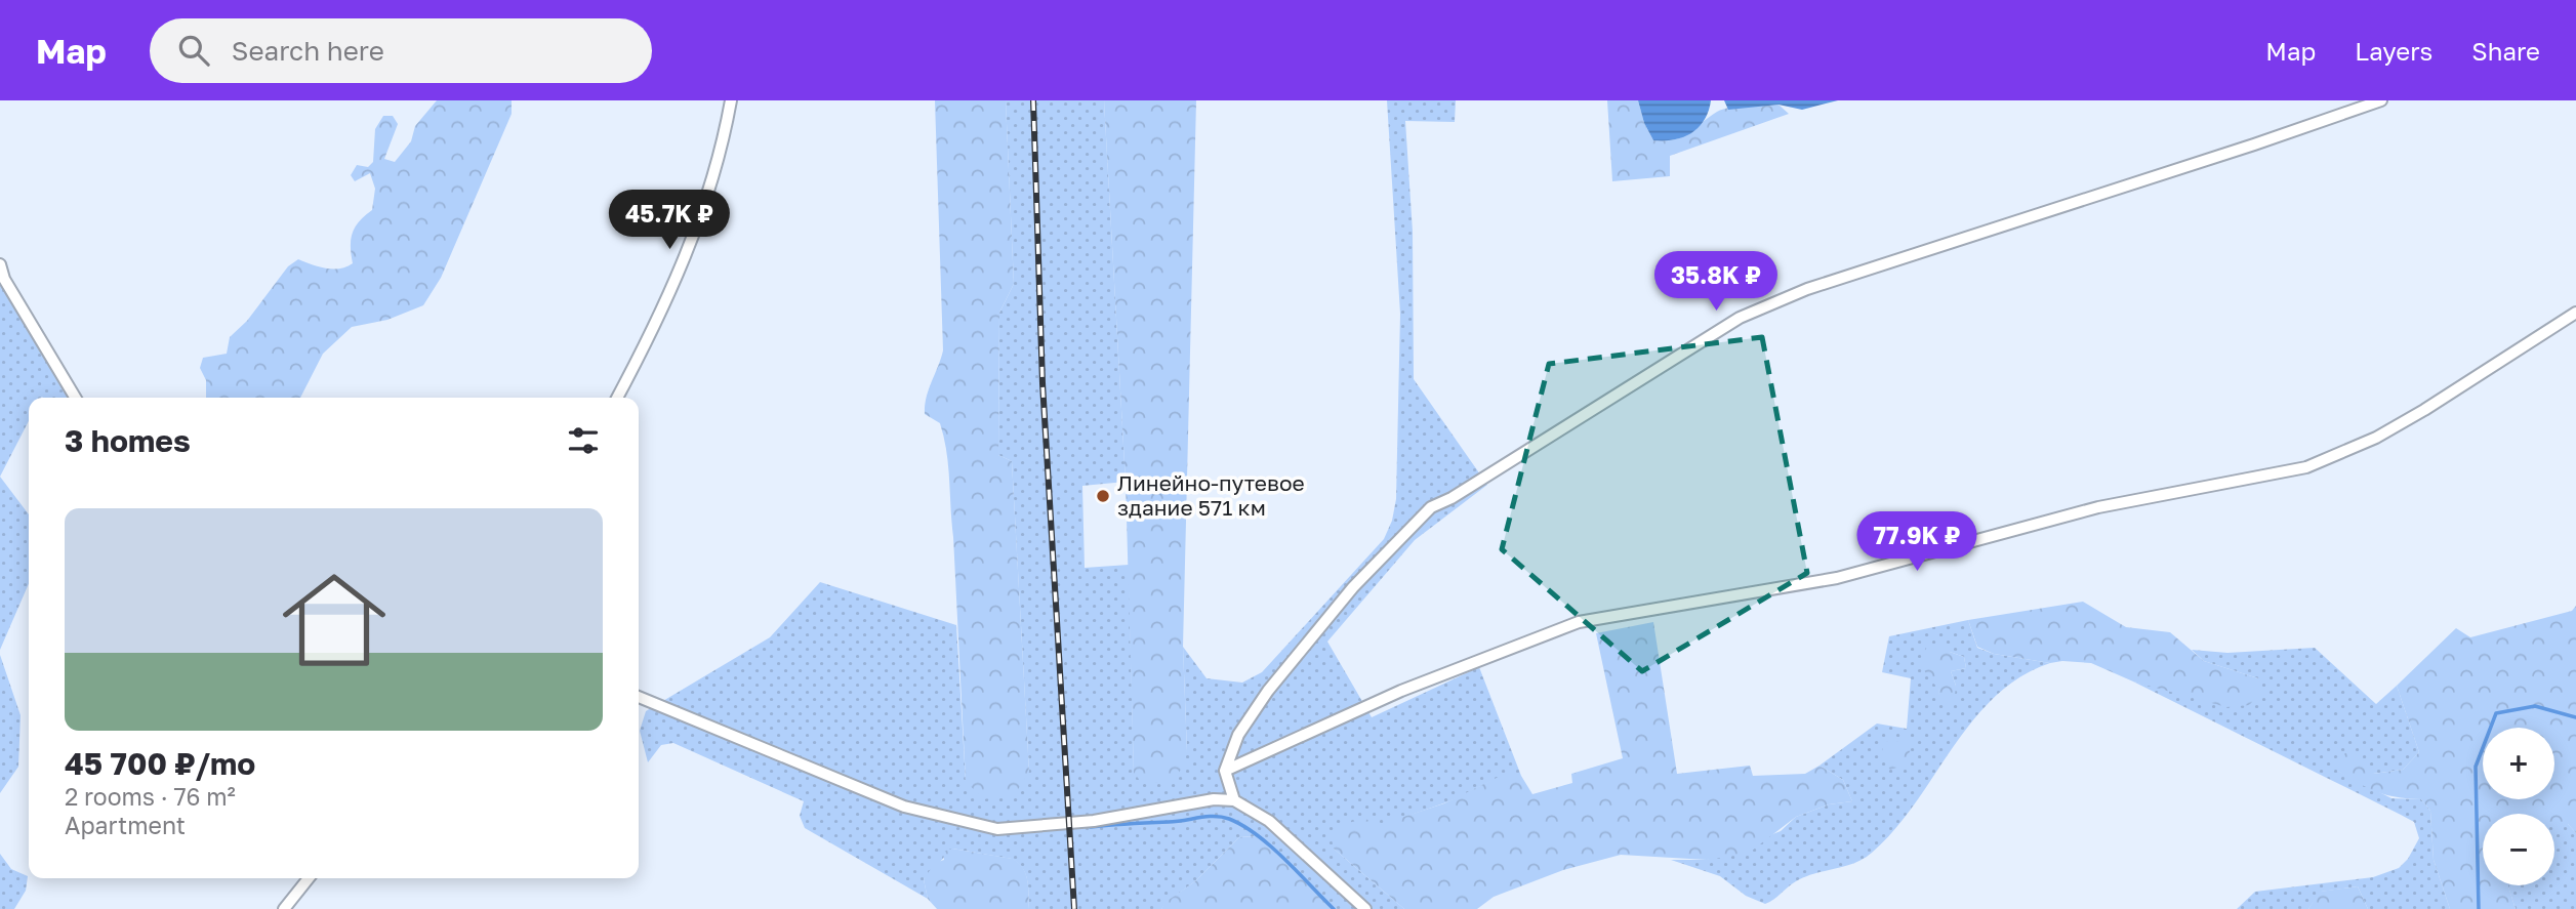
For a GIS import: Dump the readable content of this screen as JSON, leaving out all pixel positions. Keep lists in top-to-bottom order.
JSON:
{
  "places": ["Линейно-путевое здание 571 км"],
  "page": {
    "header": "Map",
    "search": "Search here",
    "nav": ["Map", "Layers", "Share"],
    "price": ["45.7K ₽", "35.8K ₽", "77.9K ₽"],
    "heading": "3 homes",
    "list": [
      {
        "name": "45 700 ₽/mo",
        "note": "2 rooms · 76 m² · Apartment"
      }
    ],
    "map_buttons": ["+", "−"]
  }
}
